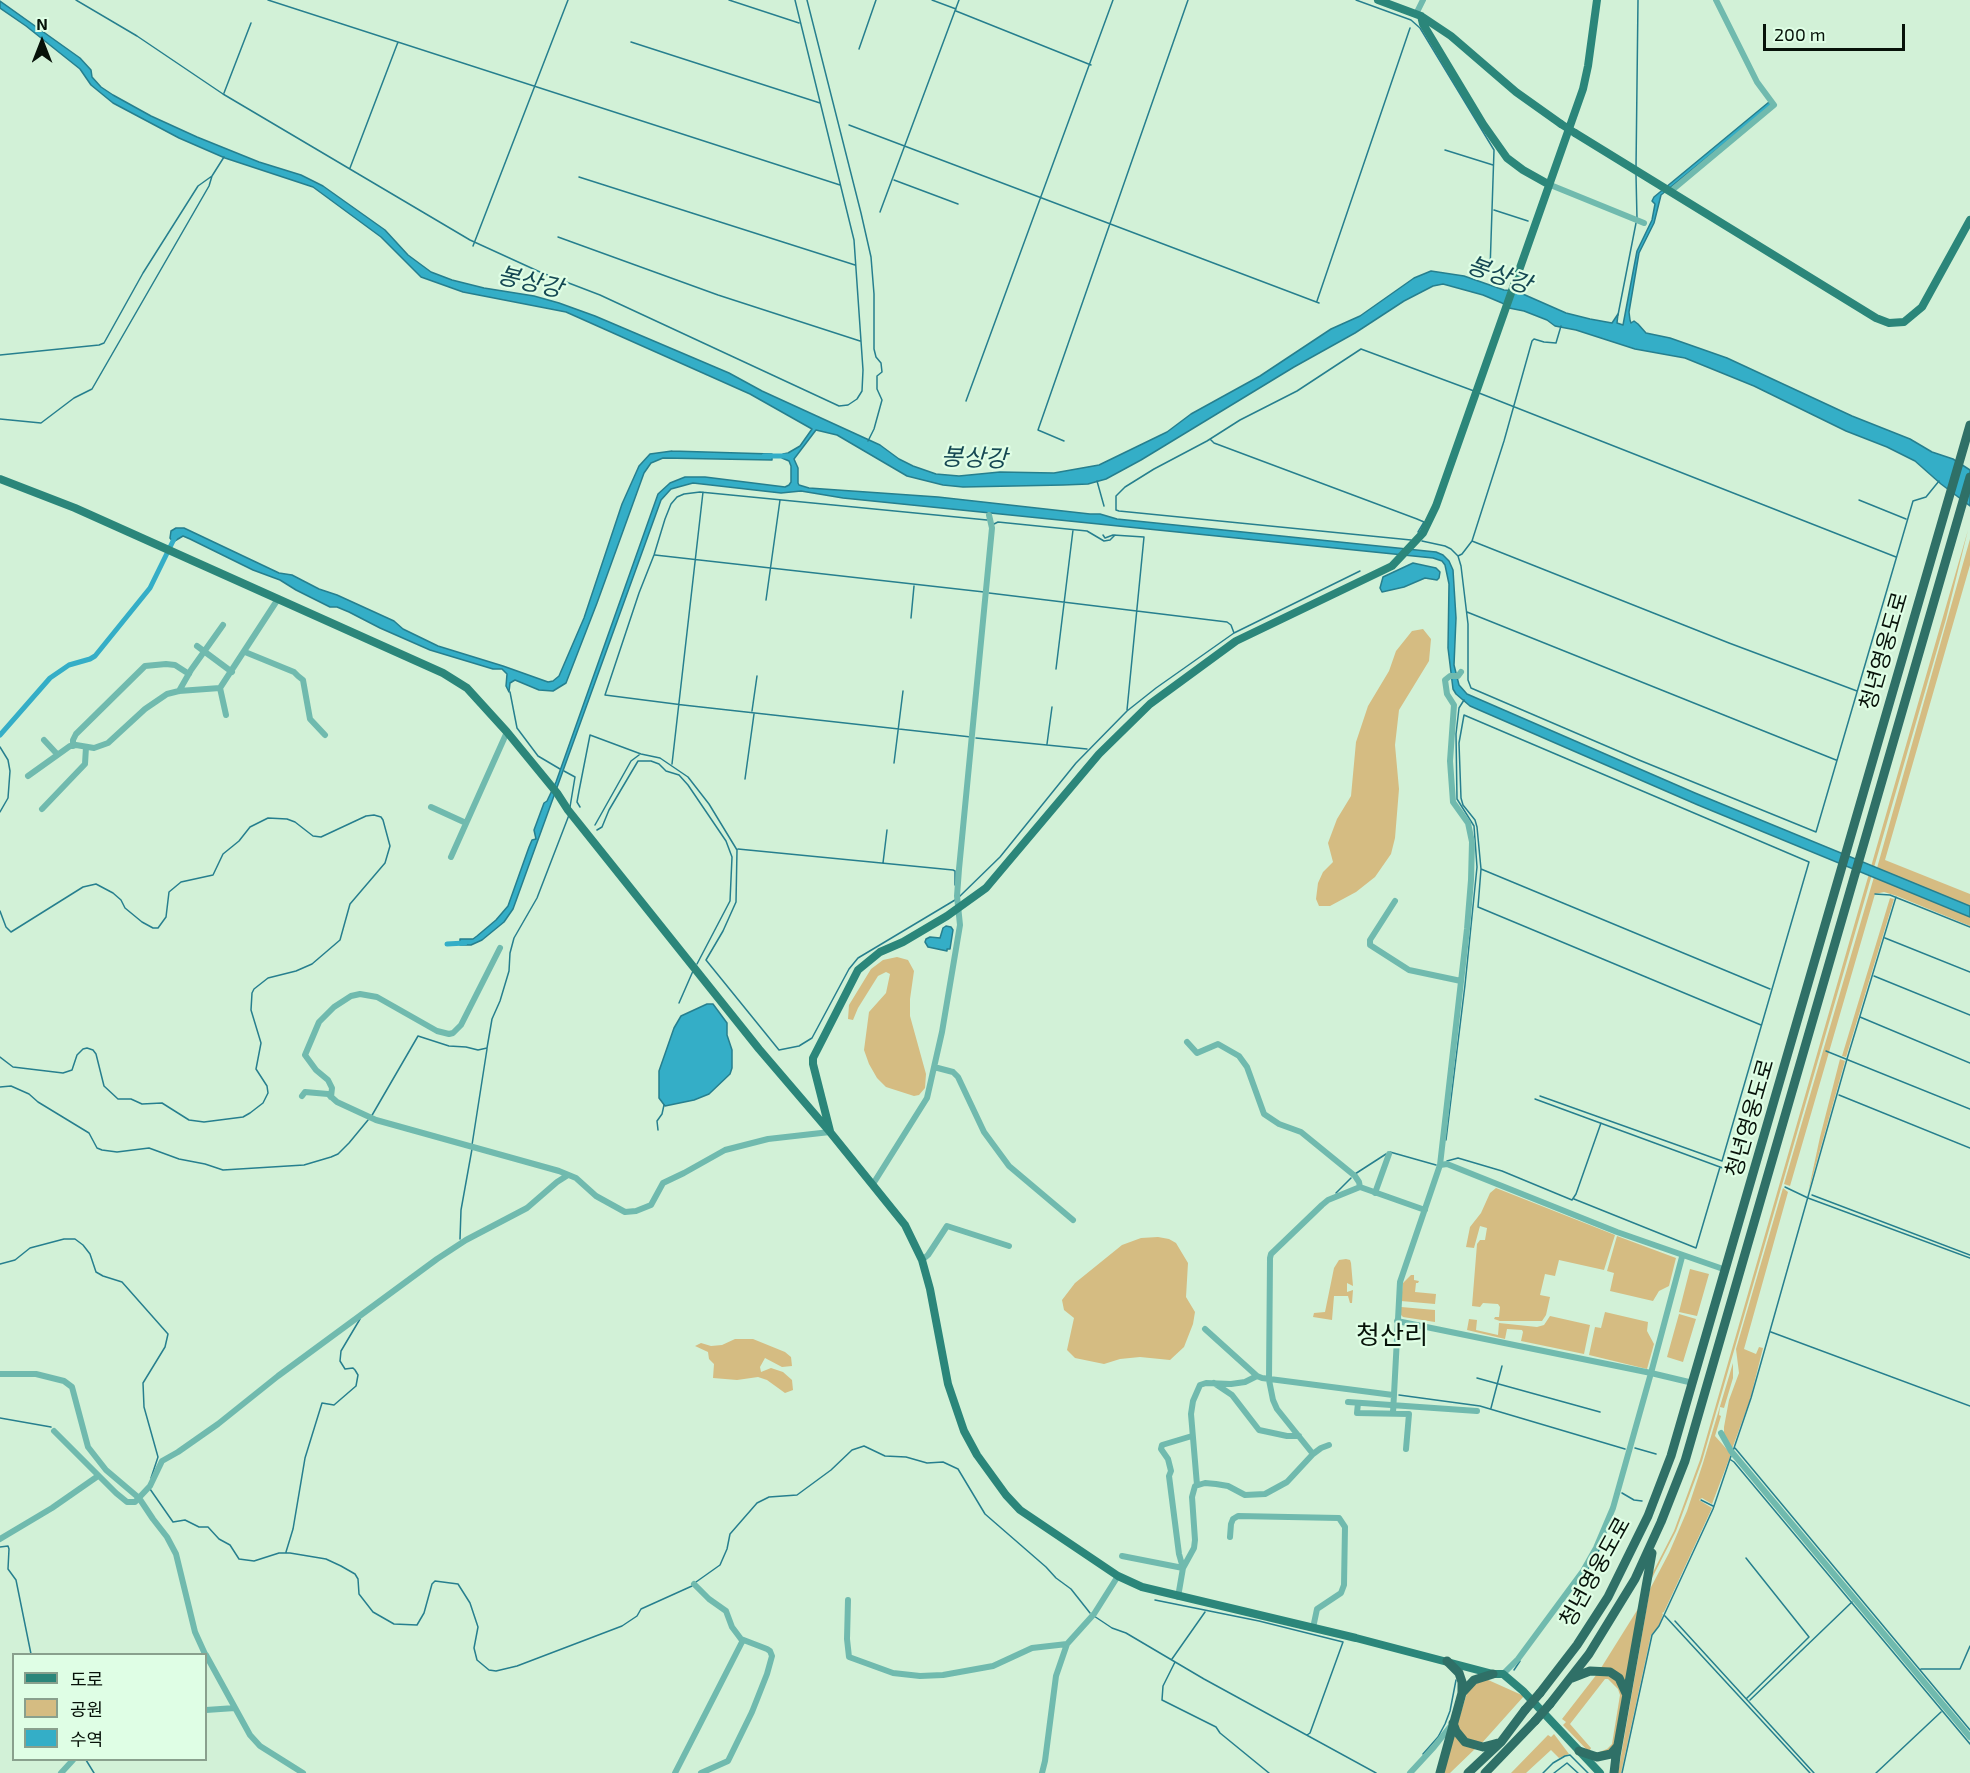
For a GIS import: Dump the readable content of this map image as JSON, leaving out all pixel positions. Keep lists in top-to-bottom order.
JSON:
{
  "streets": {
    "highway": ["청년영웅도로"]
  },
  "districts": ["청산리"],
  "water": ["봉상강"],
  "legend": ["도로", "공원", "수역"],
  "scale_bar": "200 m",
  "north": "top"
}
